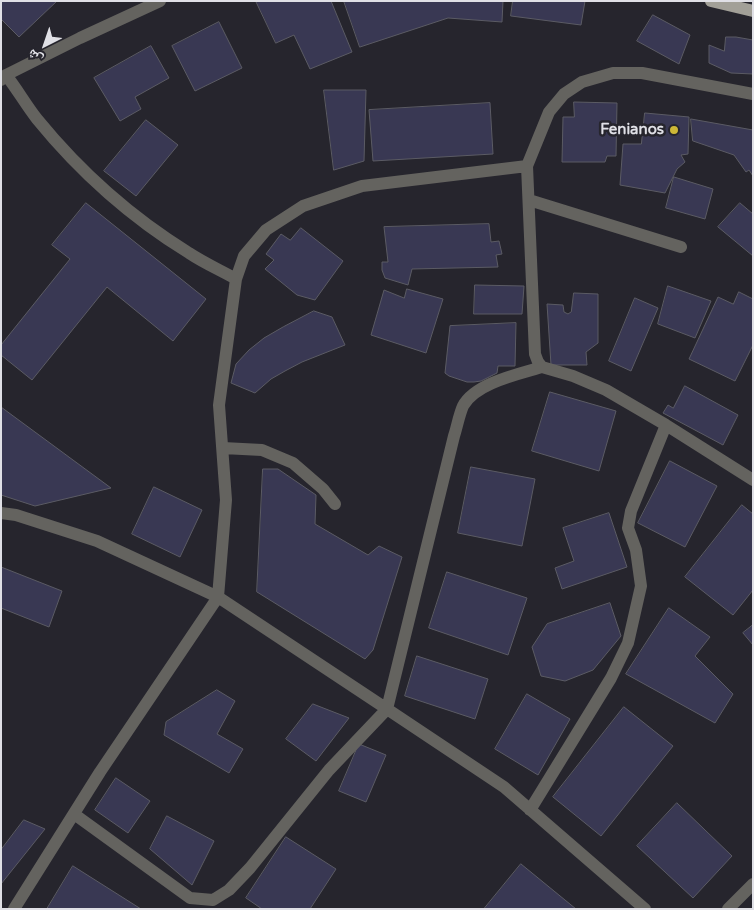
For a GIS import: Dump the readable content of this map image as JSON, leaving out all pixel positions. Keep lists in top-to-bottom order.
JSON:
{
  "places": ["Fenianos"],
  "north": "bottom left"
}
